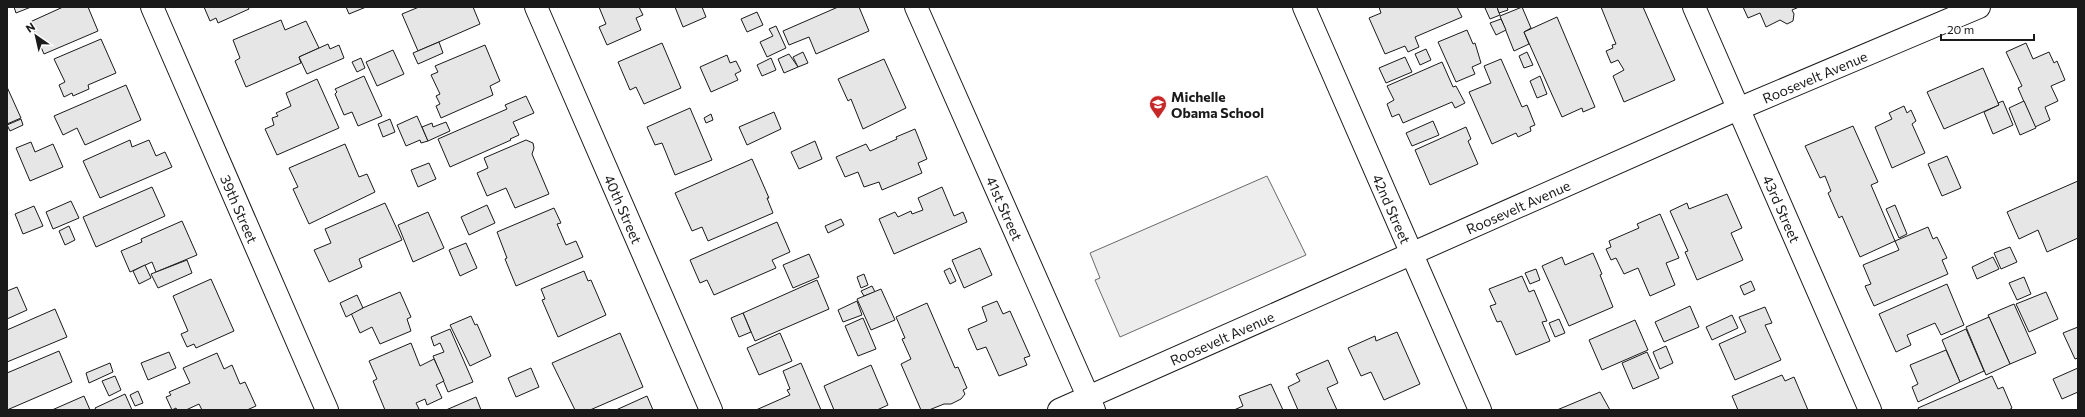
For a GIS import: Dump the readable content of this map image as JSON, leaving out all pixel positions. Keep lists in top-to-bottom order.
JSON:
{
  "streets": {
    "street": [
      "Roosevelt Avenue",
      "39th Street",
      "40th Street",
      "41st Street",
      "42nd Street",
      "43rd Street"
    ]
  },
  "crossings": [
    ["Roosevelt Avenue", "41st Street"],
    ["Roosevelt Avenue", "42nd Street"],
    ["Roosevelt Avenue", "43rd Street"]
  ],
  "places": {
    "school or university": ["Michelle Obama School"]
  },
  "scale_bar": "20 m",
  "north": "top left"
}
